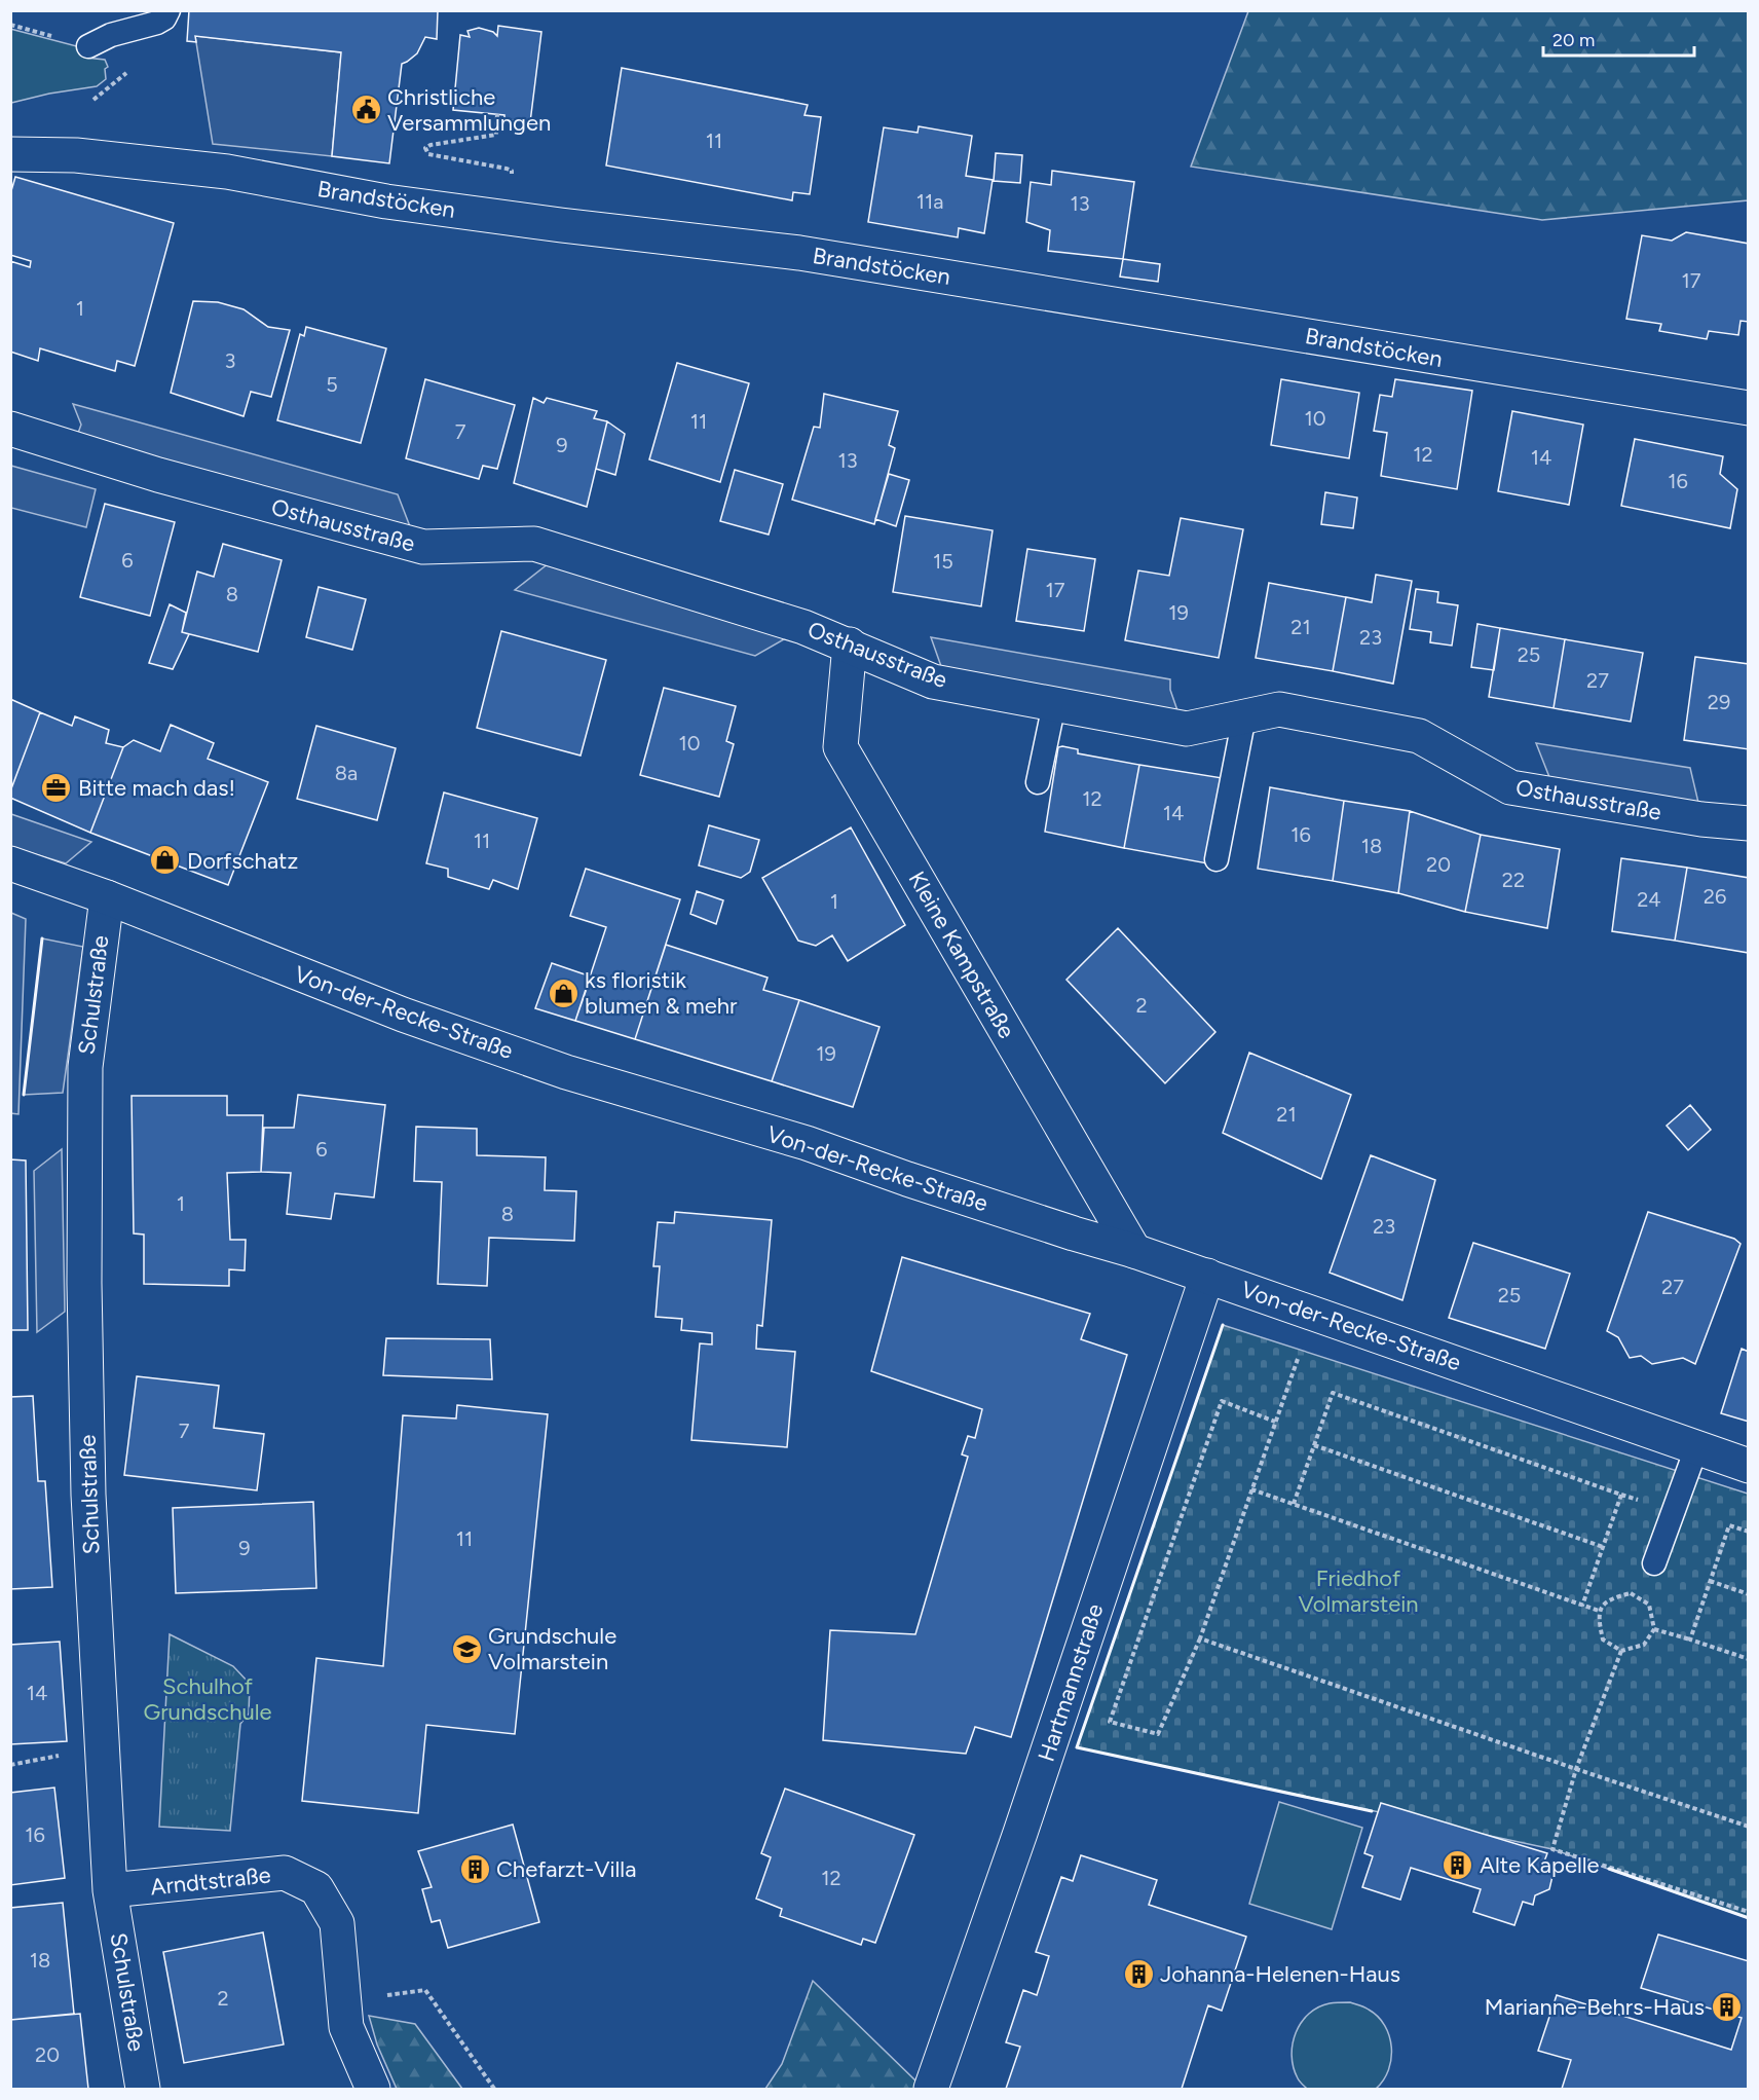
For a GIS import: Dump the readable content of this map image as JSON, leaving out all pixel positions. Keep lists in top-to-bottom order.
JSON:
{
  "streets": {
    "street": [
      "Brandstöcken",
      "Osthausstraße",
      "Kleine Kampstraße",
      "Schulstraße",
      "Von-der-Recke-Straße",
      "Hartmannstraße",
      "Arndtstraße"
    ]
  },
  "crossings": [
    ["Osthausstraße", "Kleine Kampstraße"],
    ["Kleine Kampstraße", "Von-der-Recke-Straße"],
    ["Schulstraße", "Von-der-Recke-Straße"],
    ["Schulstraße", "Arndtstraße"],
    ["Von-der-Recke-Straße", "Hartmannstraße"]
  ],
  "parks": ["Friedhof Volmarstein", "Schulhof Grundschule"],
  "places": {
    "public building": ["Christliche Versammlungen"],
    "office": ["Bitte mach das!"],
    "shop": ["Dorfschatz", "ks floristik blumen & mehr"],
    "school or university": ["Grundschule Volmarstein"],
    "building": [
      "Alte Kapelle",
      "Chefarzt-Villa",
      "Johanna-Helenen-Haus",
      "Marianne-Behrs-Haus"
    ]
  },
  "house_numbers": [
    "11",
    "11a",
    "13",
    "17",
    "1",
    "3",
    "5",
    "10",
    "11",
    "7",
    "9",
    "12",
    "14",
    "13",
    "16",
    "6",
    "15",
    "17",
    "8",
    "19",
    "21",
    "23",
    "25",
    "27",
    "29",
    "10",
    "8a",
    "12",
    "14",
    "16",
    "11",
    "18",
    "20",
    "22",
    "26",
    "24",
    "1",
    "2",
    "19",
    "21",
    "6",
    "1",
    "8",
    "23",
    "27",
    "25",
    "7",
    "11",
    "9",
    "14",
    "16",
    "12",
    "18",
    "2",
    "20"
  ],
  "scale_bar": "20 m"
}
